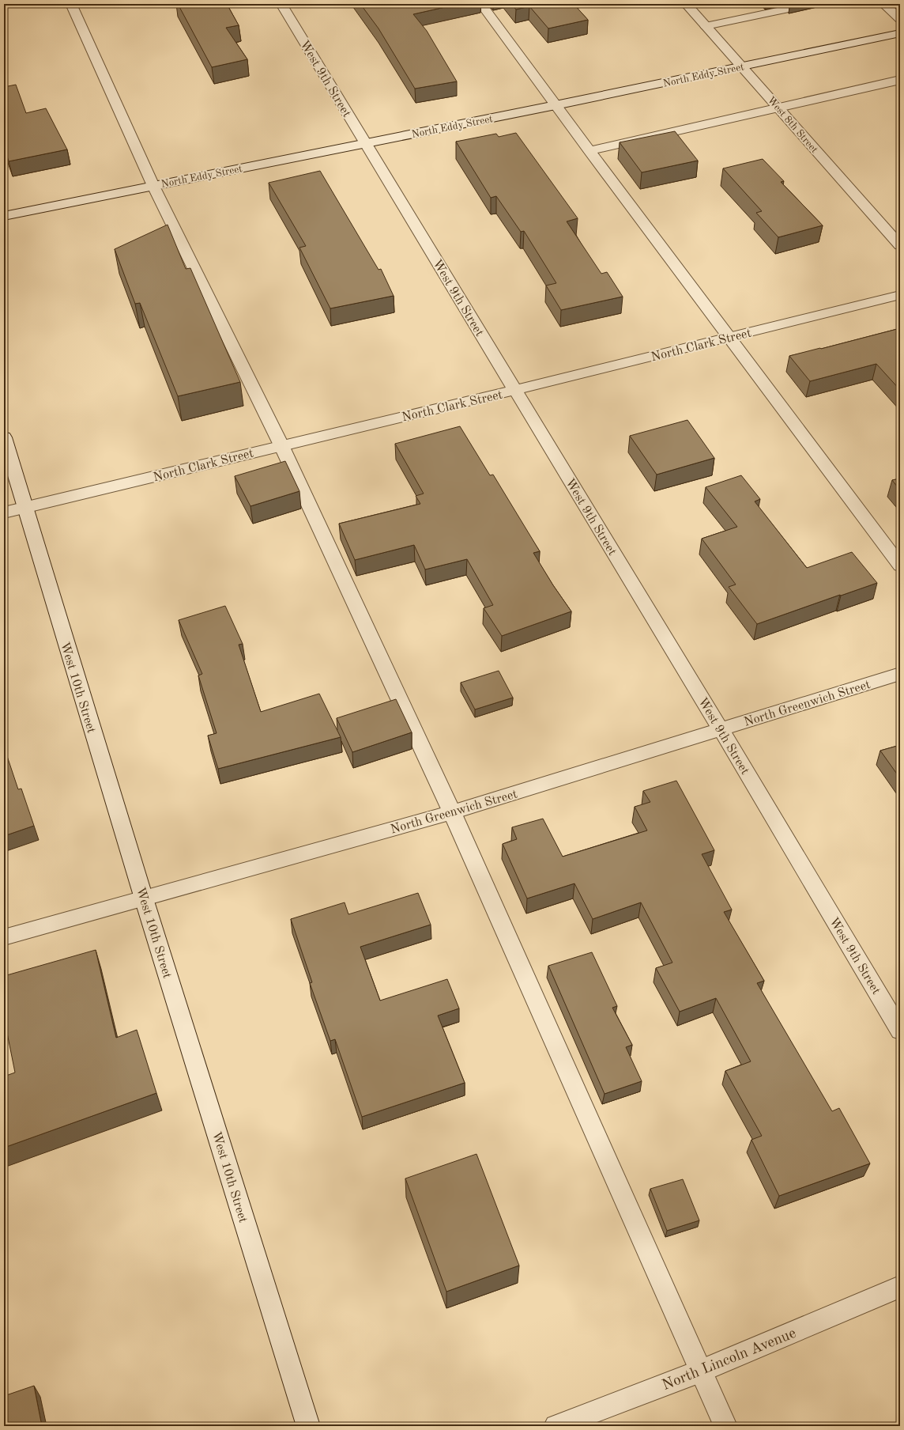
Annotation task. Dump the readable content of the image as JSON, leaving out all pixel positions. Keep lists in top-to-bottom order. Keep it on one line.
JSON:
{"streets":{"street":["North Eddy Street","West 9th Street","West 8th Street","North Clark Street","West 10th Street","North Greenwich Street","North Lincoln Avenue"]},"crossings":[["North Eddy Street","West 9th Street"],["North Eddy Street","West 8th Street"],["West 9th Street","North Clark Street"],["West 9th Street","North Greenwich Street"],["North Clark Street","West 10th Street"],["West 10th Street","North Greenwich Street"]]}
